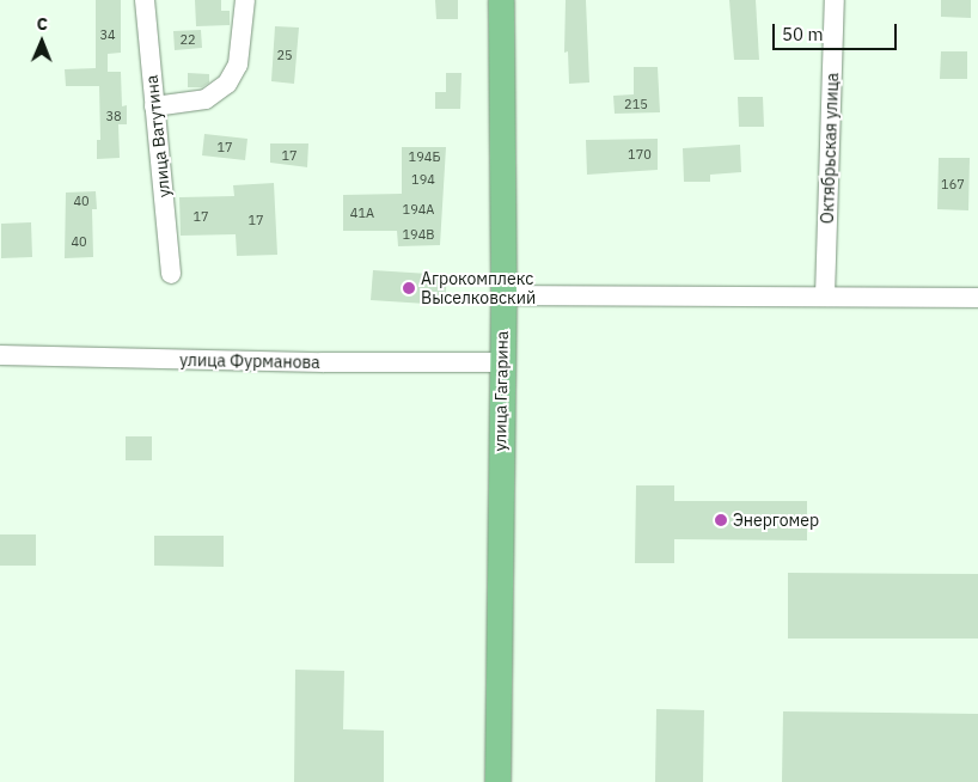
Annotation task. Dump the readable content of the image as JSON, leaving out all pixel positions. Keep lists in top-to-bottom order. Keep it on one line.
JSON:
{"streets":{"main road":["улица Гагарина"],"street":["улица Ватутина","Октябрьская улица","улица Фурманова"]},"crossings":[["улица Фурманова","улица Гагарина"]],"places":["Агрокомплекс Выселковский","Энергомер"],"house_numbers":["34","22","25","215","38","17","170","17","194Б","194","167","40","194А","41А","17","17","194В","40"],"scale_bar":"50 m","north":"top"}
